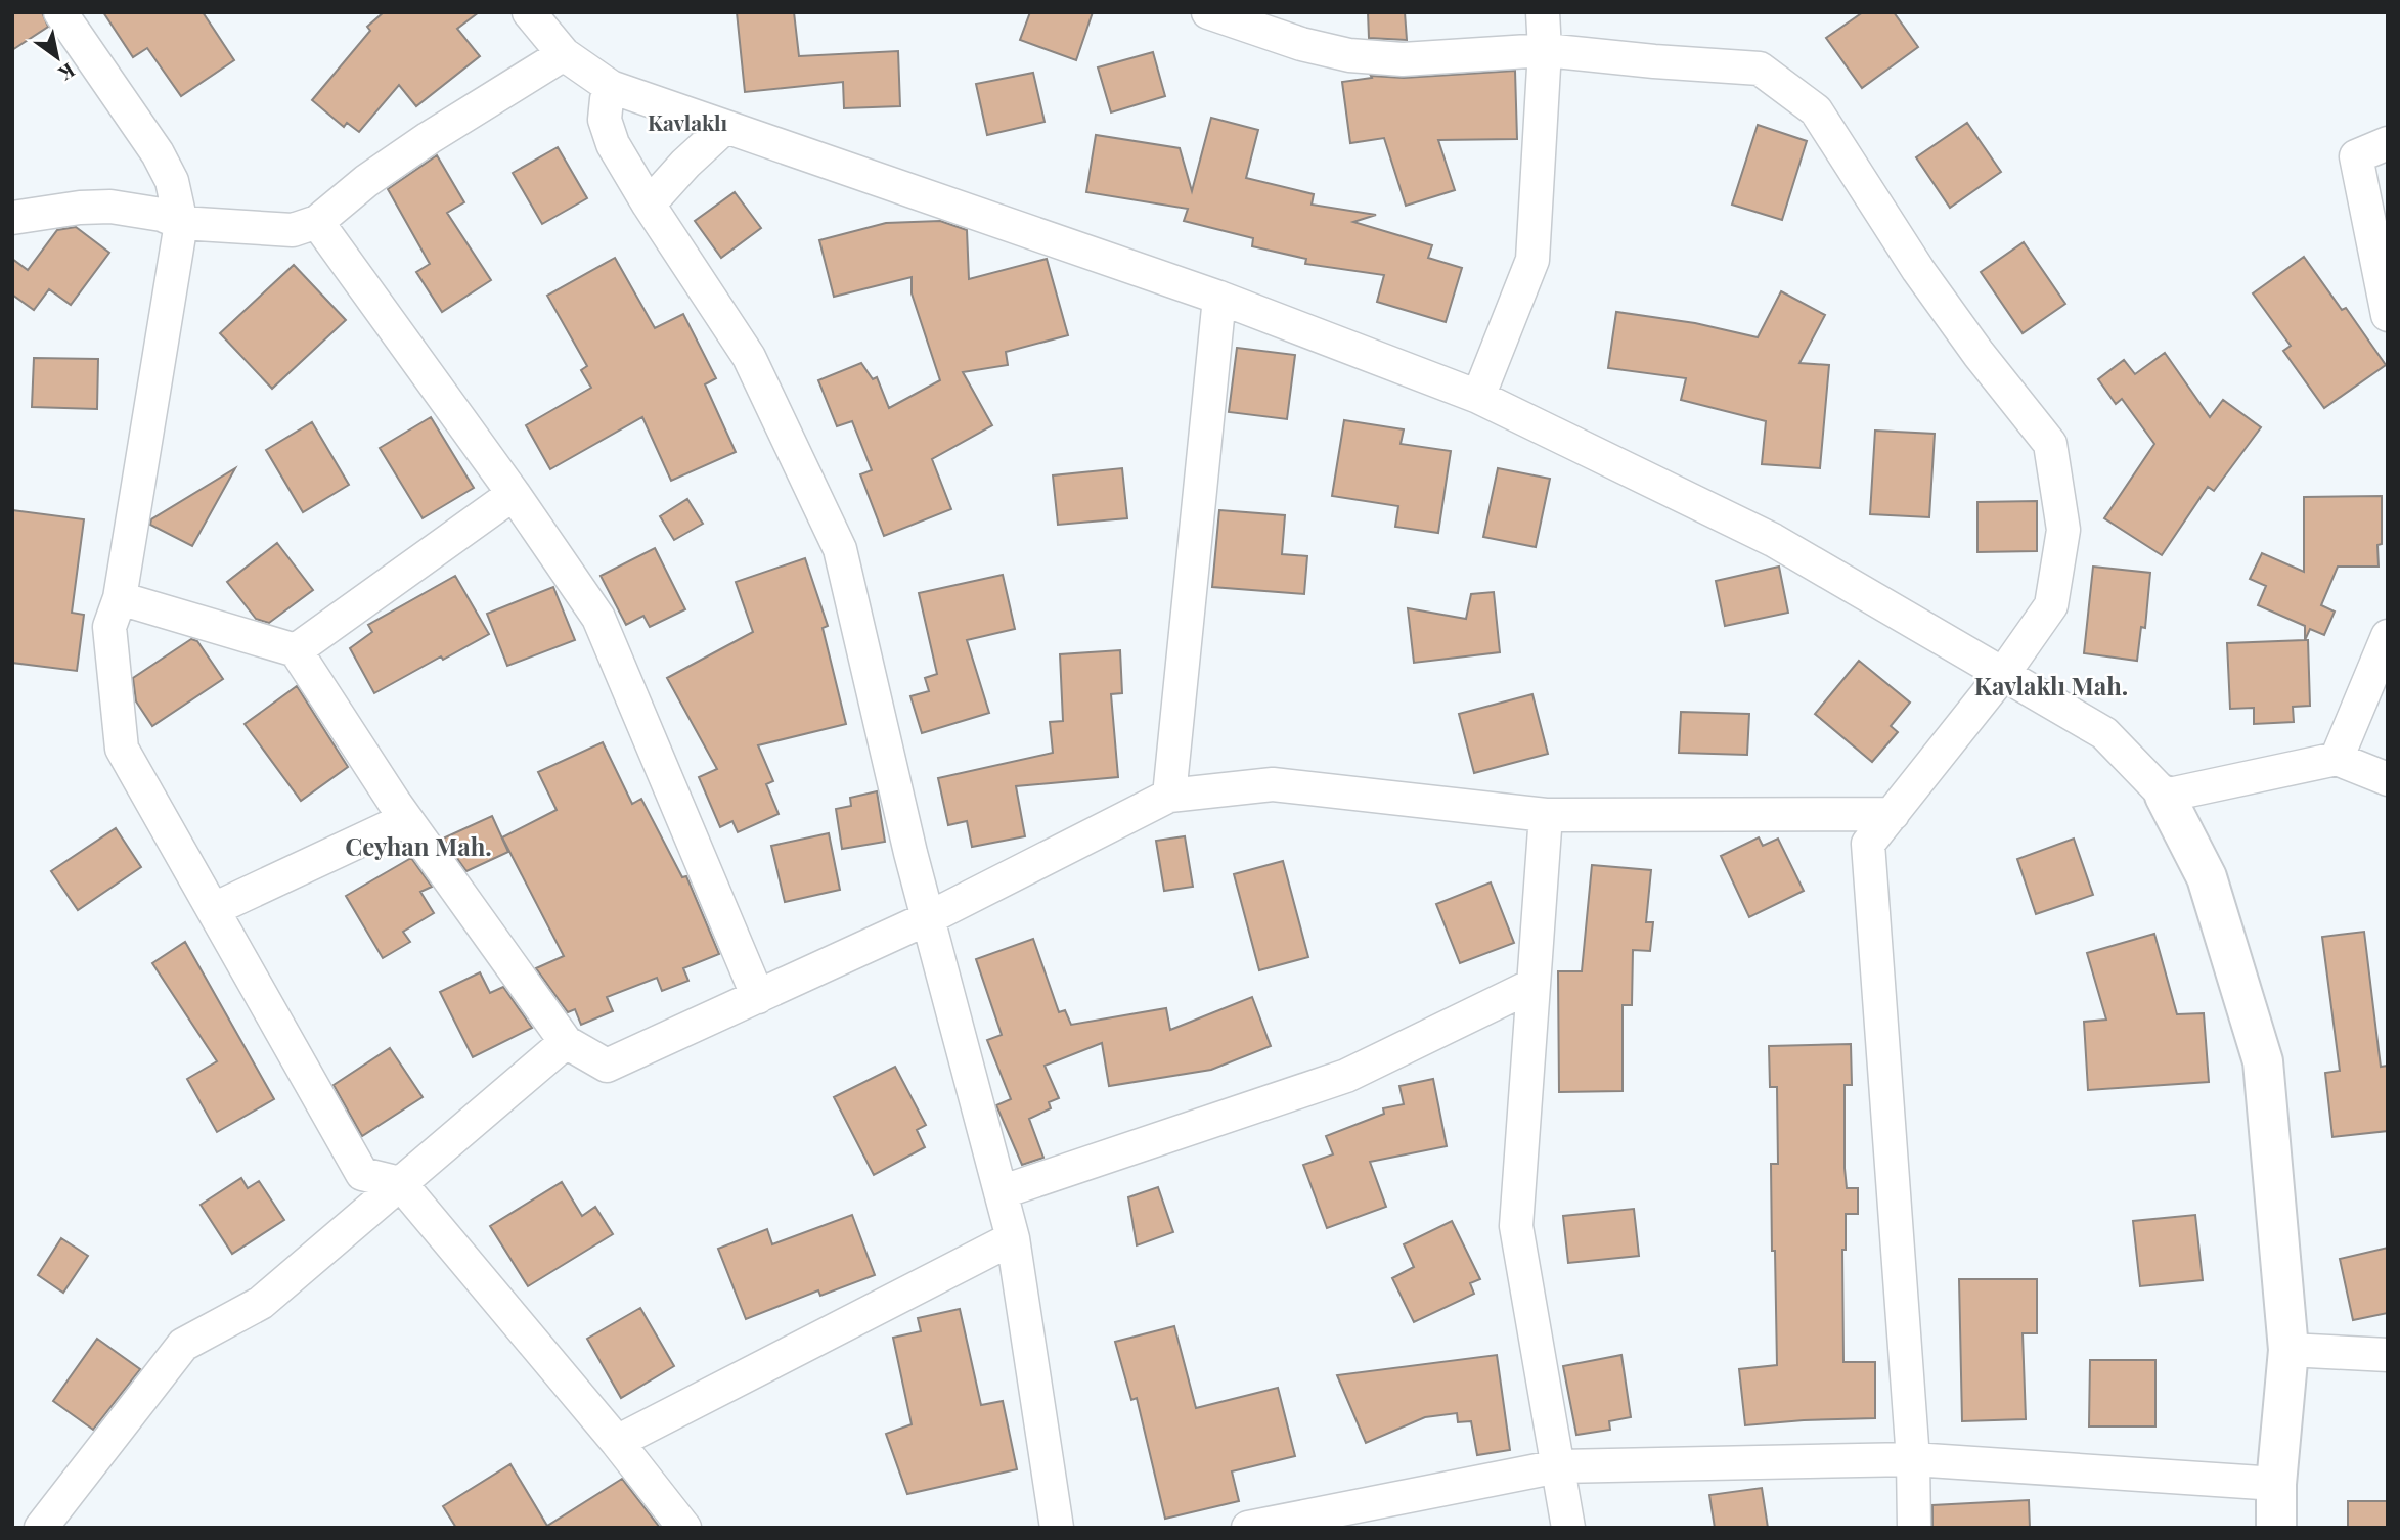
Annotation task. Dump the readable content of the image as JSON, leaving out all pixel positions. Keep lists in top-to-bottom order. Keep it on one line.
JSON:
{"districts":["Kavlaklı","Kavlaklı Mah.","Ceyhan Mah."],"north":"bottom right"}
